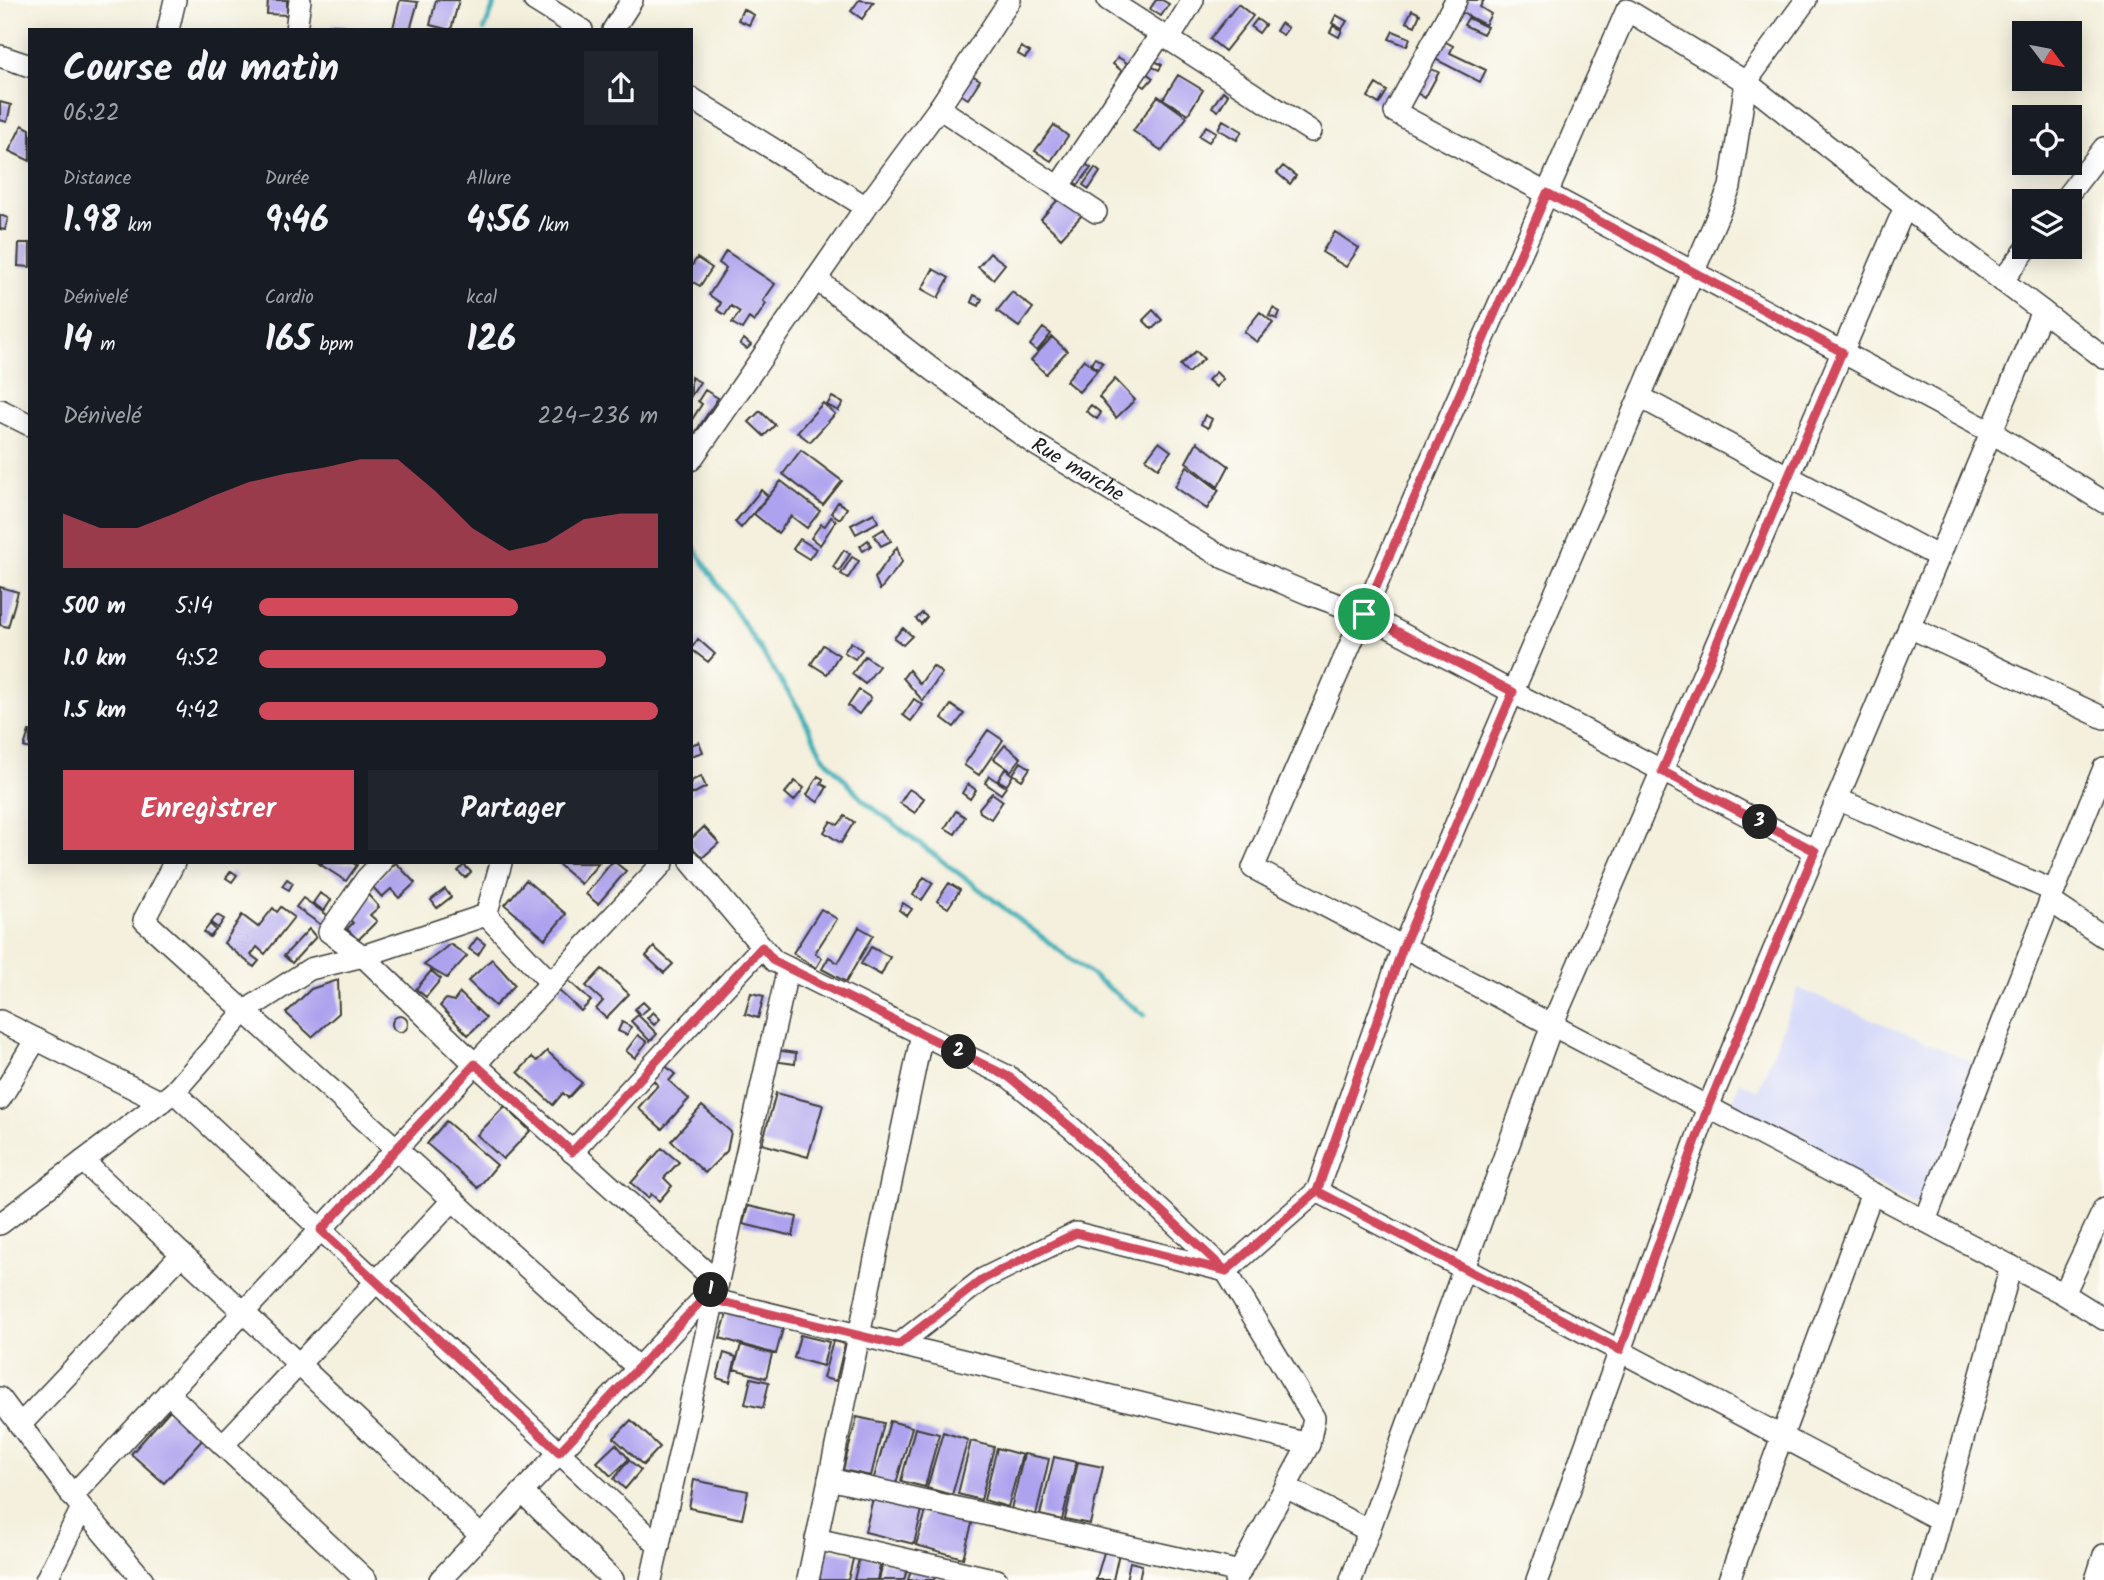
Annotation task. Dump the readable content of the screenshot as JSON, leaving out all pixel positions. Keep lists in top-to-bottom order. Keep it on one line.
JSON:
{"streets":{"street":["Rue marche"]},"north":"bottom right","page":{"heading":["Course du matin","06:22"],"stats":[["Distance","1.98 km"],["Durée","9:46"],["Allure","4:56 /km"],["Dénivelé","14 m"],["Cardio","165 bpm"],["kcal","126"]],"chart":["Dénivelé","224–236 m"],"list":[{"name":"500 m","note":"5:14"},{"name":"1.0 km","note":"4:52"},{"name":"1.5 km","note":"4:42"}],"buttons":["Enregistrer","Partager"],"pins":["3","2","1"]}}
